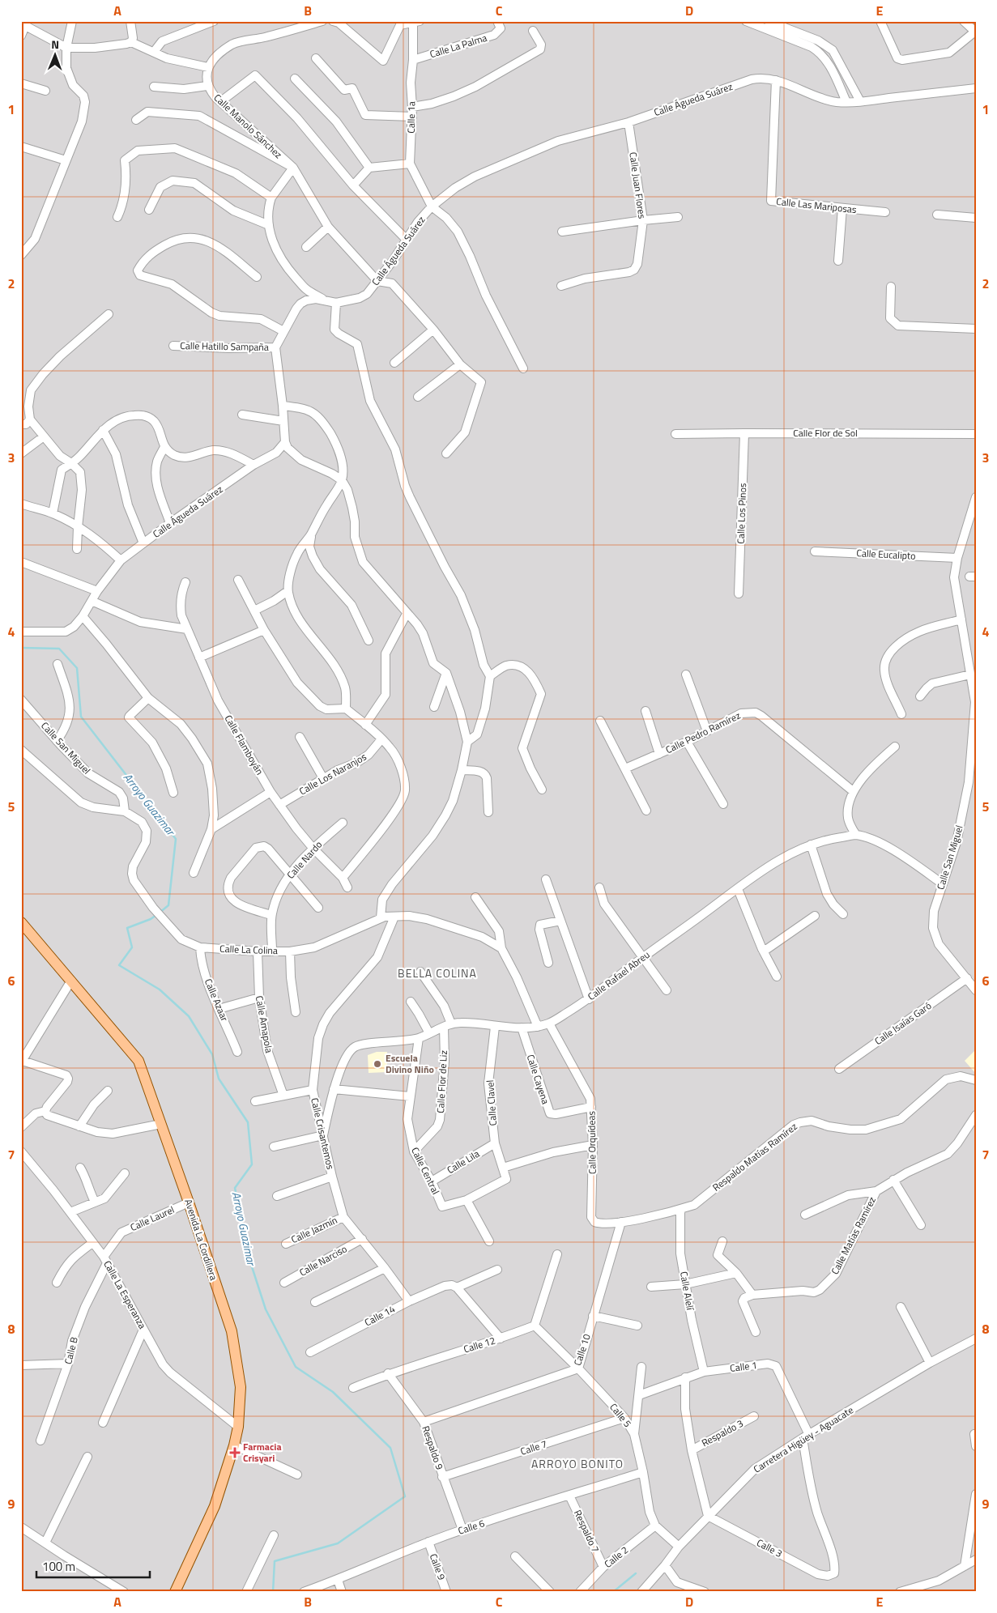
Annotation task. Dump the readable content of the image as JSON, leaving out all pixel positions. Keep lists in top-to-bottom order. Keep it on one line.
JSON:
{"streets":{"main road":["Avenida La Cordillera"],"street":["Calle La Palma","Calle Águeda Suárez","Calle 1a","Calle Manolo Sánchez","Calle Juan Flores","Calle Las Mariposas","Calle Hatillo Sampaña","Calle Flor de Sol","Calle Los Pinos","Calle Eucalipto","Calle Pedro Ramírez","Calle Flamboyán","Calle San Miguel","Calle Los Naranjos","Calle Nardo","Calle La Colina","Calle Rafael Abreu","Calle Azaar","Calle Isaías Garó","Calle Amapola","Calle Cayena","Calle Flor de Liz","Calle Clavel","Calle Crisantemos","Calle Orquídeas","Respaldo Matías Ramírez","Calle Lila","Calle Central","Calle Laurel","Calle Jazmín","Calle Matías Ramírez","Calle Narciso","Calle Alelí","Calle La Esperanza","Calle 14","Calle 12","Calle 10","Calle B","Calle 1","Calle 5","Respaldo 3","Carretera Higüey - Aguacate","Respaldo 9","Calle 7","Calle 6","Respaldo 7","Calle 3","Calle 2","Calle 9"]},"crossings":[["Calle La Palma","Calle 1a"],["Calle Águeda Suárez","Calle 1a"],["Calle Águeda Suárez","Calle Manolo Sánchez"],["Calle Águeda Suárez","Calle Juan Flores"],["Calle Águeda Suárez","Calle Las Mariposas"],["Calle Águeda Suárez","Calle Hatillo Sampaña"],["Calle Flor de Sol","Calle Los Pinos"],["Calle Eucalipto","Calle San Miguel"],["Calle Flamboyán","Calle Los Naranjos"],["Calle Flamboyán","Calle Nardo"],["Calle San Miguel","Calle La Colina"],["Calle San Miguel","Calle Rafael Abreu"],["Calle San Miguel","Calle Isaías Garó"],["Calle Nardo","Calle La Colina"],["Calle La Colina","Calle Azaar"],["Calle La Colina","Calle Amapola"],["Calle La Colina","Calle Crisantemos"],["Calle Rafael Abreu","Calle Cayena"],["Calle Rafael Abreu","Calle Flor de Liz"],["Calle Rafael Abreu","Calle Clavel"],["Calle Rafael Abreu","Calle Crisantemos"],["Calle Rafael Abreu","Calle Orquídeas"],["Calle Rafael Abreu","Calle Central"],["Calle Cayena","Calle Orquídeas"],["Calle Flor de Liz","Calle Central"],["Calle Clavel","Calle Lila"],["Calle Clavel","Calle Central"],["Calle Crisantemos","Calle Jazmín"],["Calle Crisantemos","Calle Narciso"],["Calle Crisantemos","Calle 14"],["Calle Orquídeas","Respaldo Matías Ramírez"],["Respaldo Matías Ramírez","Calle Alelí"],["Respaldo Matías Ramírez","Calle 10"],["Calle Lila","Calle Central"],["Calle Laurel","Avenida La Cordillera"],["Calle Laurel","Calle La Esperanza"],["Calle Laurel","Calle B"],["Avenida La Cordillera","Calle La Esperanza"],["Calle Alelí","Calle 1"],["Calle La Esperanza","Calle B"],["Calle 12","Calle 5"],["Calle 12","Respaldo 9"],["Calle 10","Calle 5"],["Calle 10","Respaldo 9"],["Calle 1","Carretera Higüey - Aguacate"],["Calle 1","Calle 3"],["Calle 5","Carretera Higüey - Aguacate"],["Calle 5","Calle 7"],["Calle 5","Calle 6"],["Calle 5","Calle 2"],["Carretera Higüey - Aguacate","Calle 3"],["Respaldo 9","Calle 7"],["Respaldo 9","Calle 6"],["Calle 6","Respaldo 7"],["Calle 6","Calle 9"],["Respaldo 7","Calle 2"]],"districts":["BELLA COLINA","ARROYO BONITO"],"water":["Arroyo Guazimar"],"places":{"other":["Escuela Divino Niño"],"health":["Farmacia Crisyari"]},"scale_bar":"100 m","north":"top","grid":{"columns":["A","B","C","D","E"],"rows":["1","2","3","4","5","6","7","8","9"]}}
